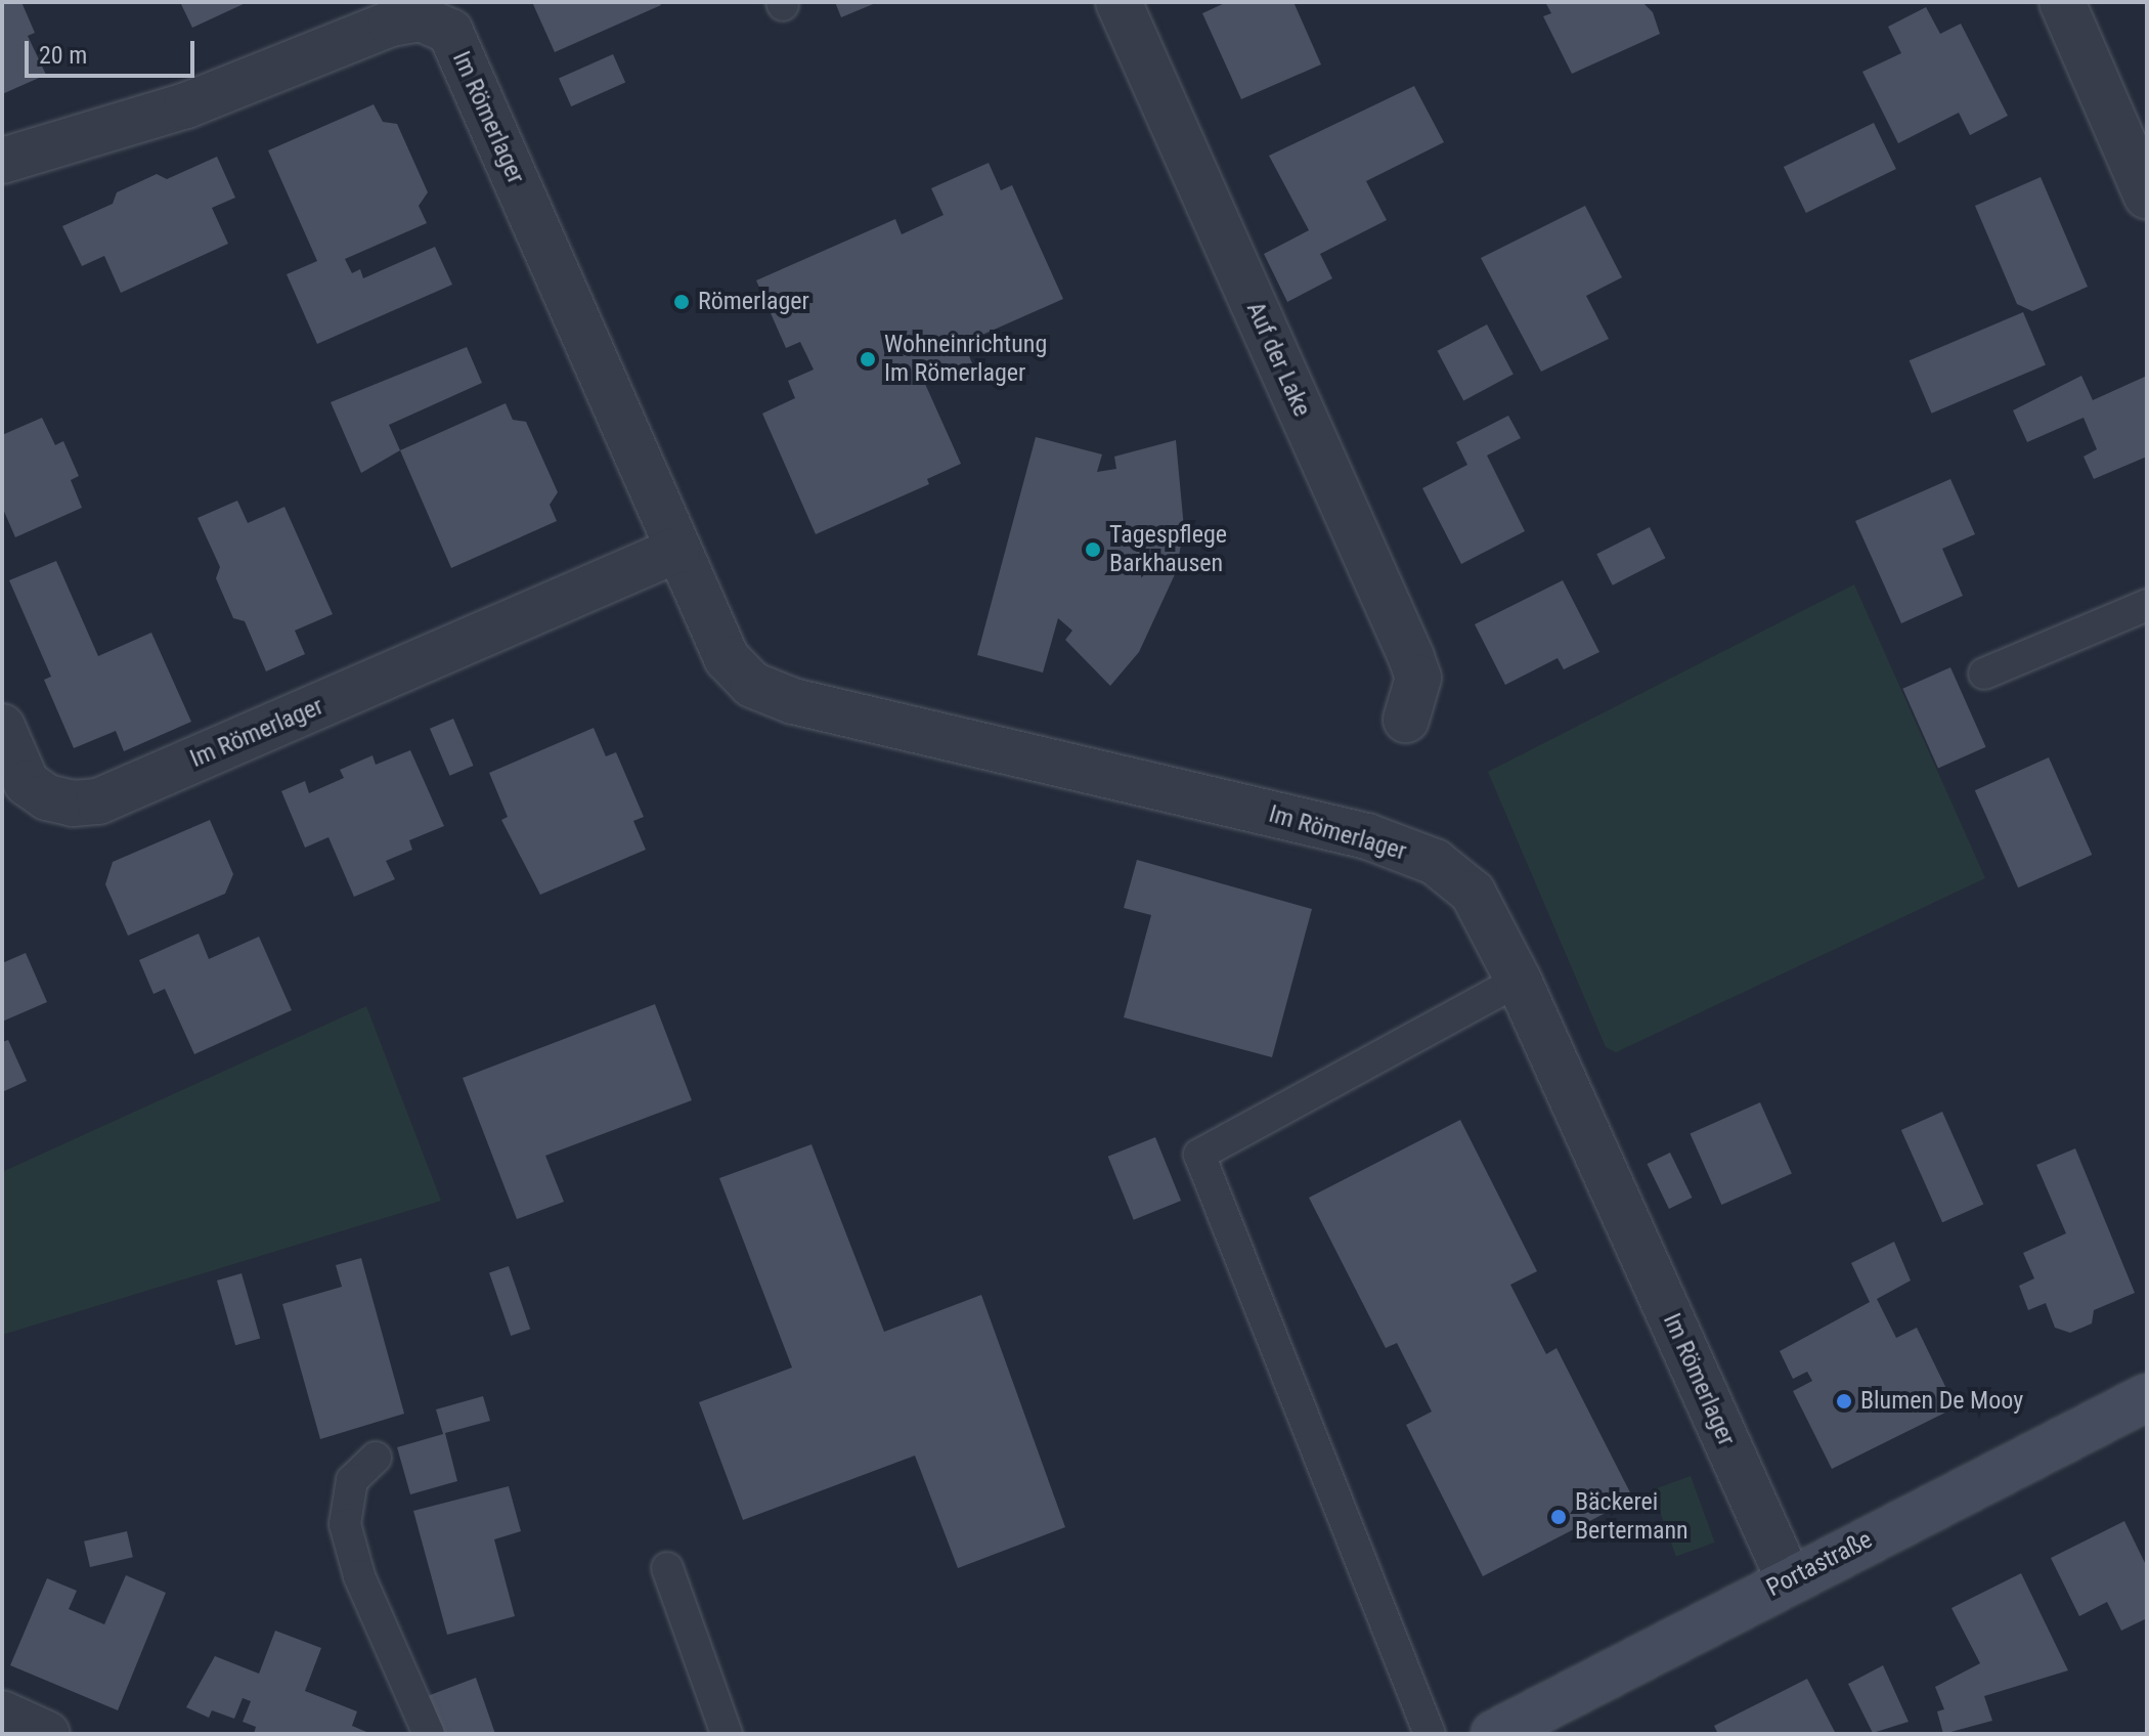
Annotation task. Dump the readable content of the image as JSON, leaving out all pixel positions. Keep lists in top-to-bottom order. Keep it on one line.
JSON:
{"streets":{"main road":["Portastraße"],"street":["Im Römerlager","Auf der Lake"]},"crossings":[["Im Römerlager","Portastraße"]],"places":["Römerlager","Wohneinrichtung Im Römerlager","Tagespflege Barkhausen","Blumen De Mooy","Bäckerei Bertermann"],"scale_bar":"20 m"}
